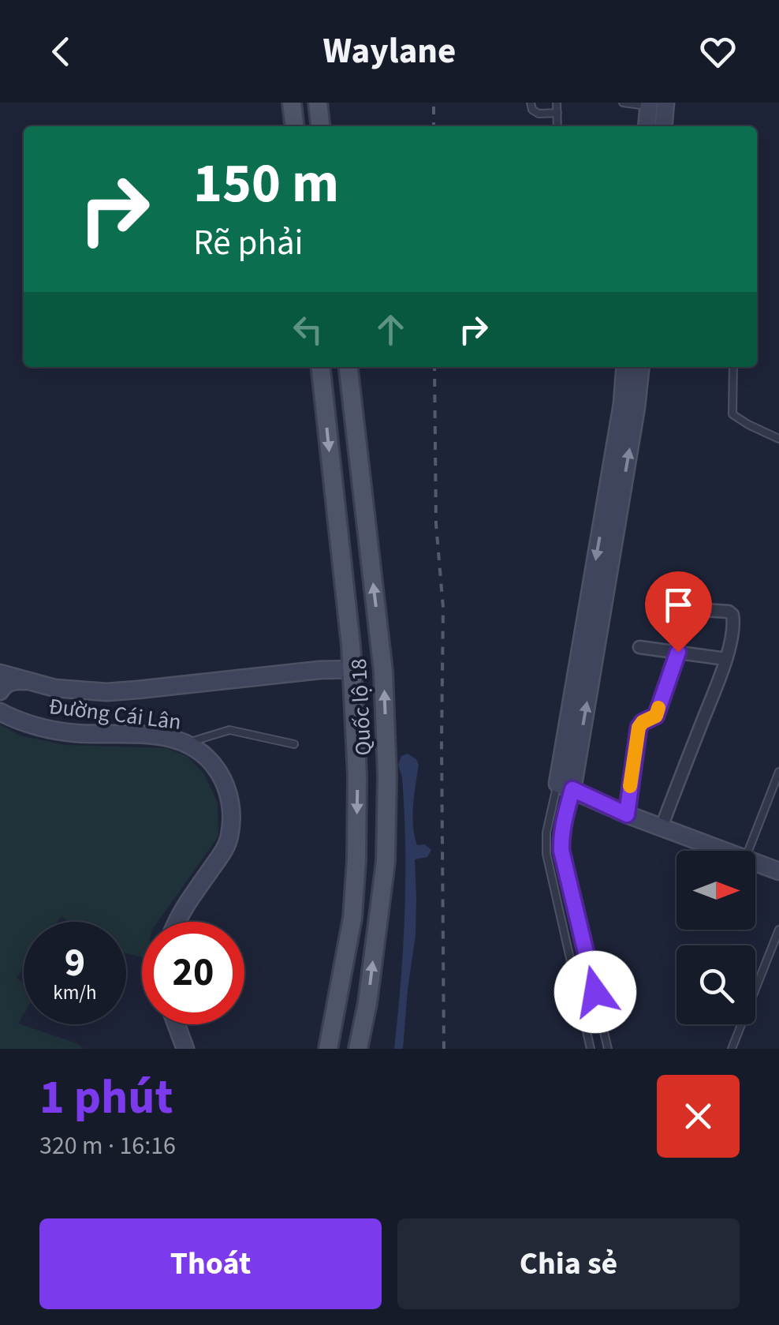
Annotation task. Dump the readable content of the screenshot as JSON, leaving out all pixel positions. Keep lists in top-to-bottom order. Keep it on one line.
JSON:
{"streets":{"main road":["Quốc lộ 18","Đường Cái Lân"]},"north":"right","page":{"header":"Waylane","turn":["150 m","Rẽ phải"],"speed":"9 km/h","limit":"20","heading":["1 phút","320 m · 16:16"],"buttons":["Thoát","Chia sẻ"]}}
